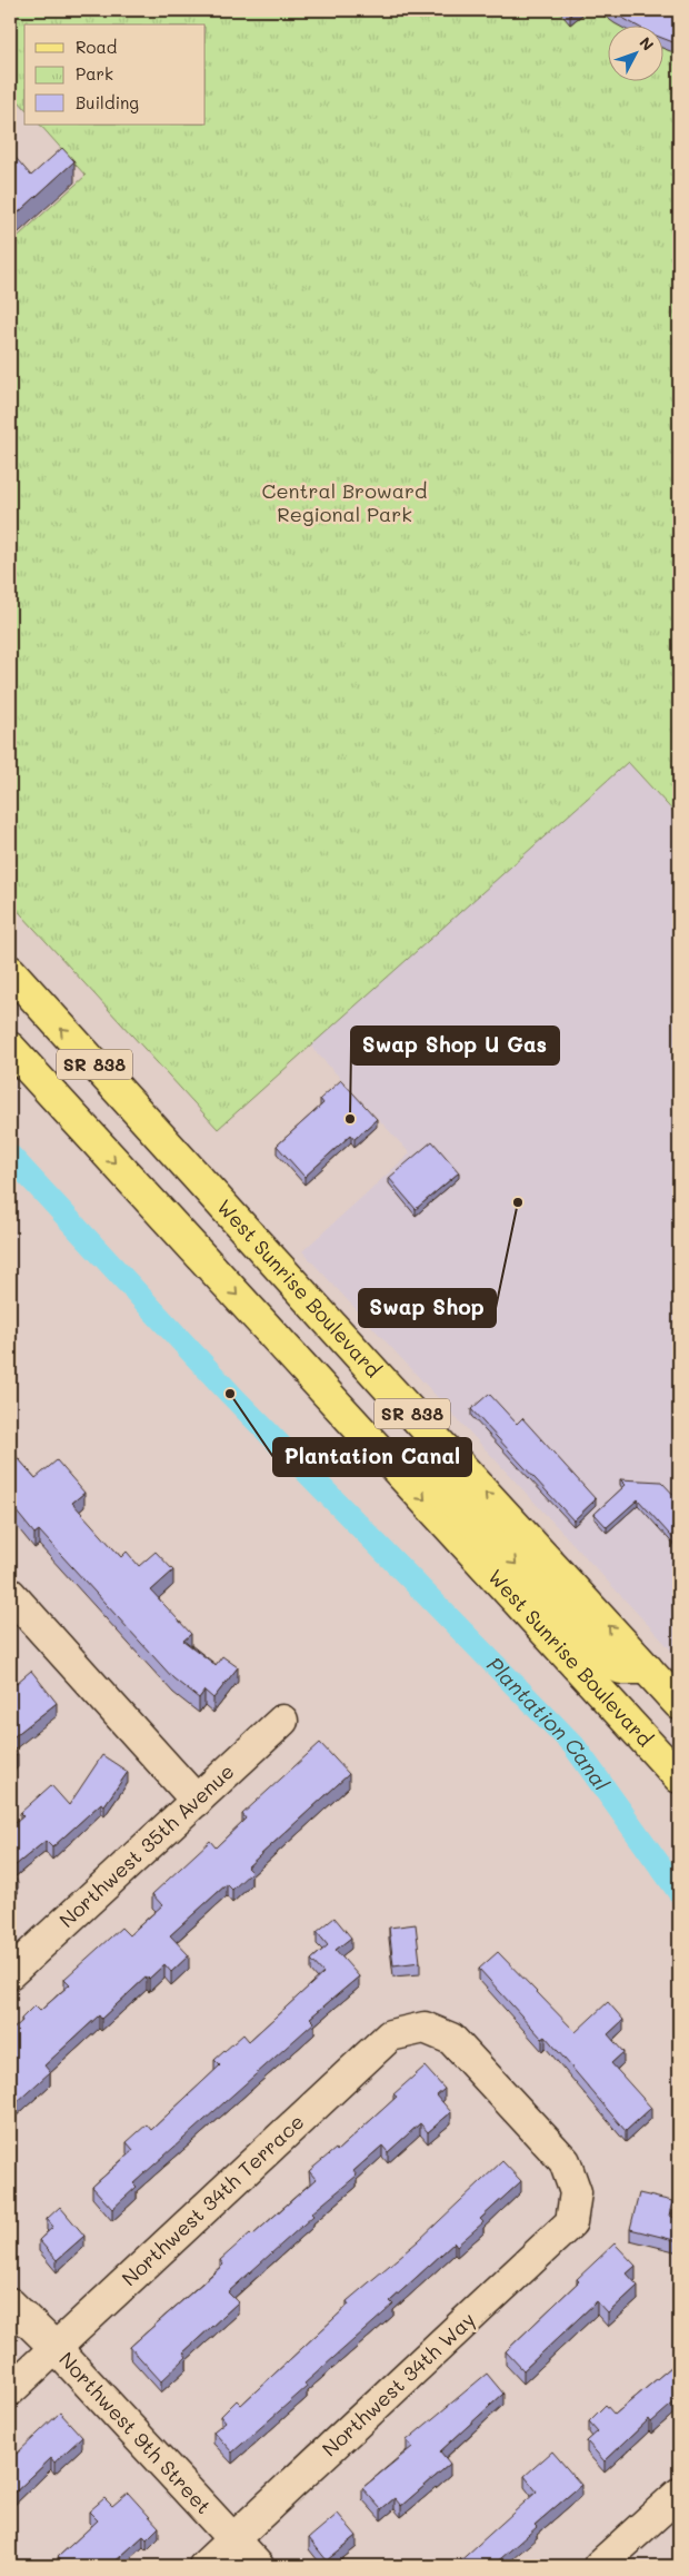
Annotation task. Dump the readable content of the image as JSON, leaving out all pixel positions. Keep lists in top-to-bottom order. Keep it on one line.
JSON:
{"streets":{"main road":["SR 838","West Sunrise Boulevard"],"street":["Northwest 35th Avenue","Northwest 34th Terrace","Northwest 34th Way","Northwest 9th Street"]},"crossings":[["Northwest 34th Terrace","Northwest 34th Way"],["Northwest 34th Terrace","Northwest 9th Street"],["Northwest 34th Way","Northwest 9th Street"]],"water":["Plantation Canal"],"parks":["Central Broward Regional Park"],"places":["Swap Shop U Gas","Swap Shop","Plantation Canal"],"legend":["Road","Park","Building"],"north":"top right"}
